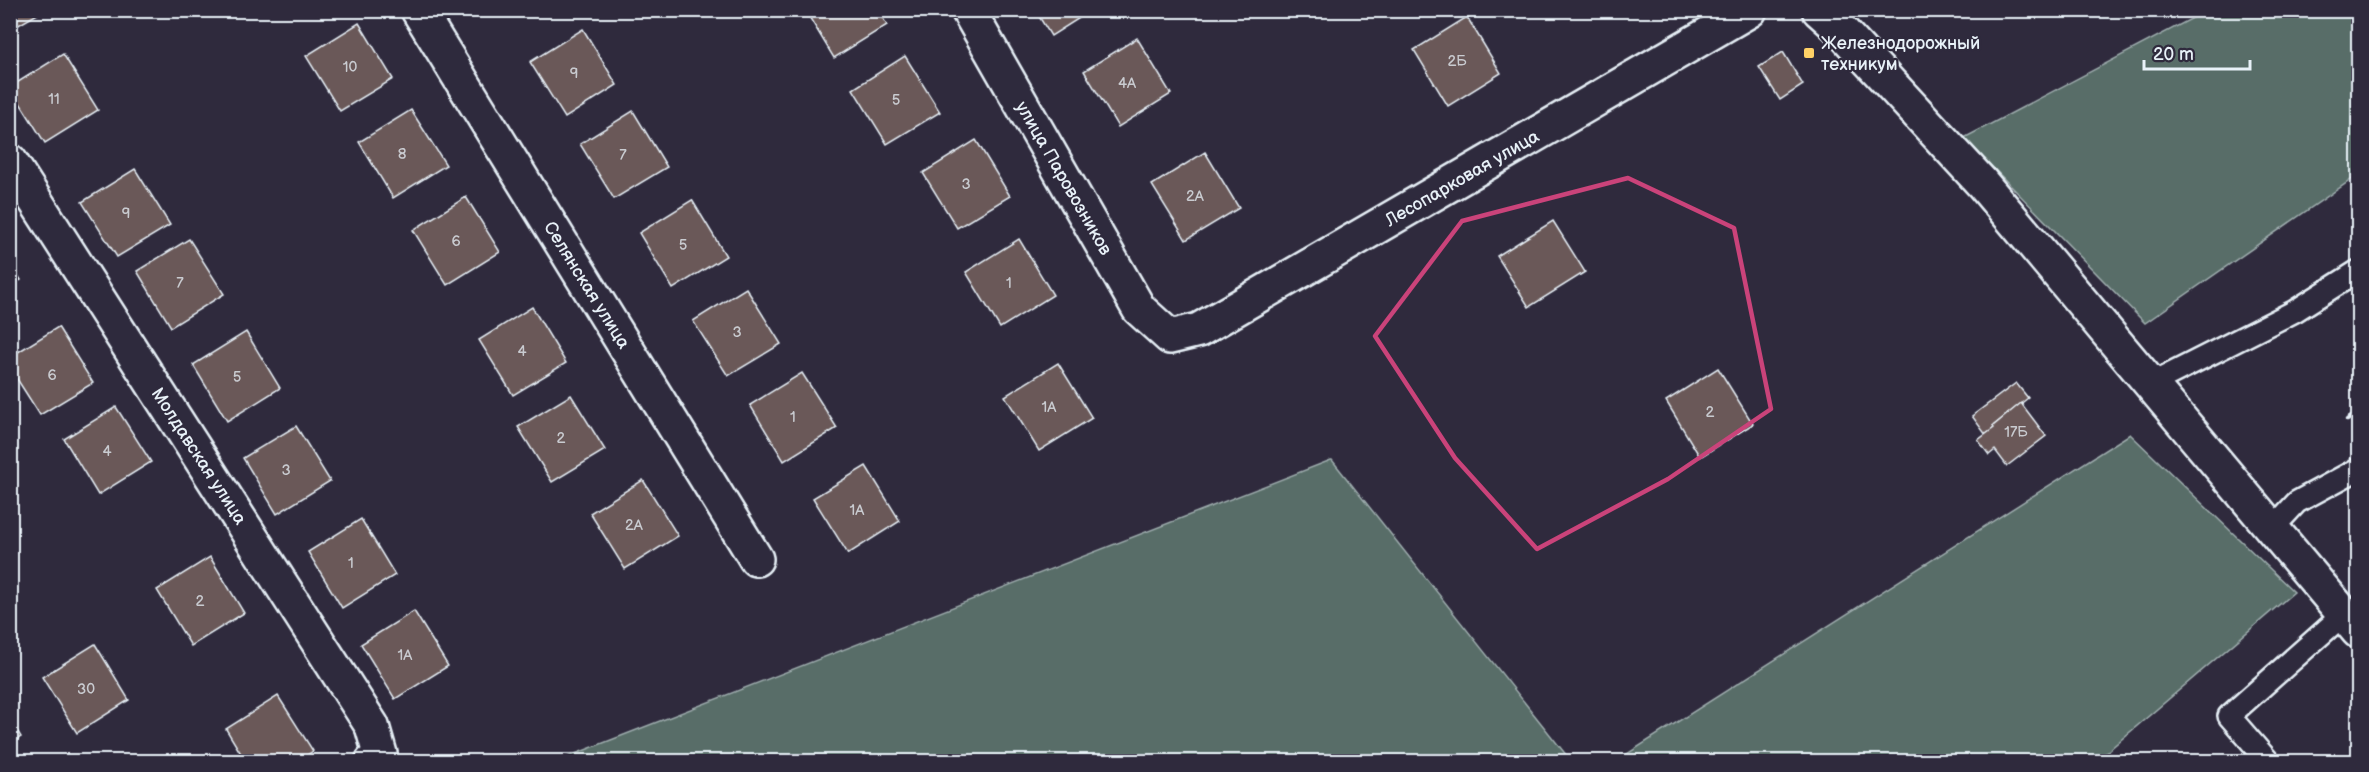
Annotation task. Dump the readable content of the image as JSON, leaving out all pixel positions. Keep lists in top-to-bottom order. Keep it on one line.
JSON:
{"streets":{"street":["улица Паровозников","Лесопарковая улица","Селянская улица","Молдавская улица"]},"crossings":[["улица Паровозников","Лесопарковая улица"]],"places":{"transit":["Железнодорожный техникум"]},"house_numbers":["2Б","10","9","4А","11","5","8","7","3","2А","9","6","5","7","1","3","4","6","5","1А","2","1","17Б","2","4","3","1А","2А","1","2","1А","30"],"scale_bar":"20 m"}
